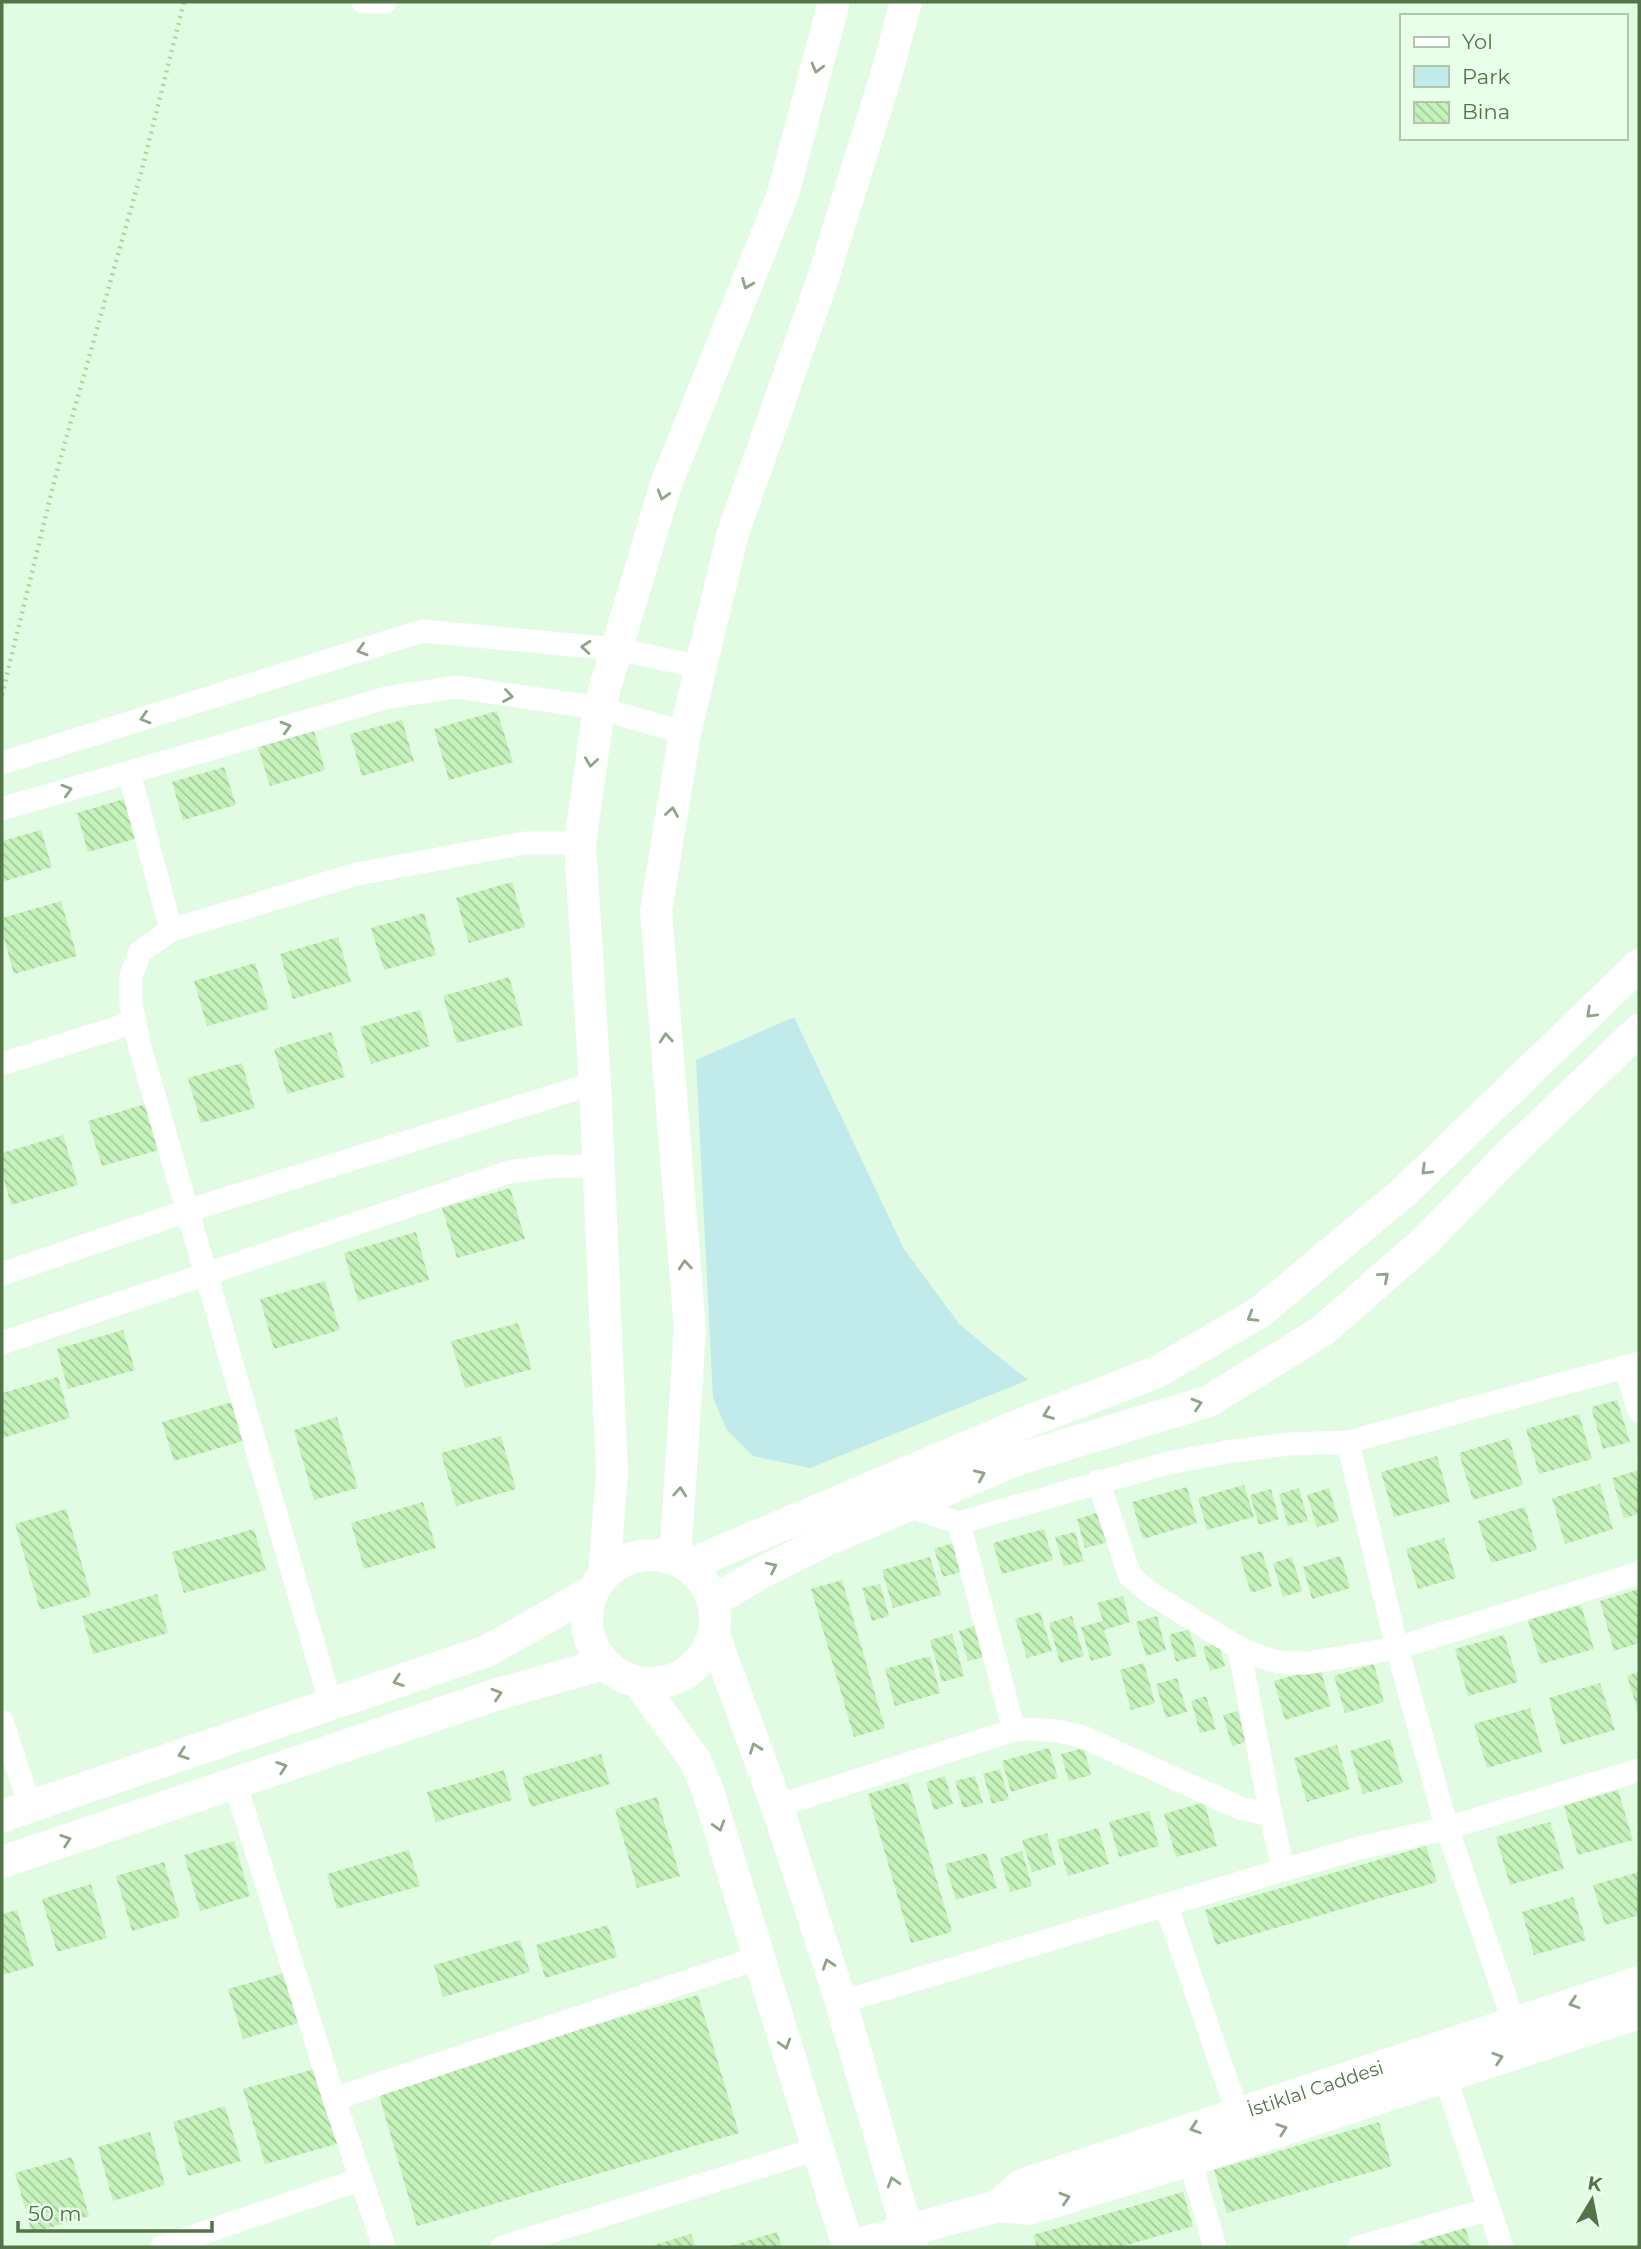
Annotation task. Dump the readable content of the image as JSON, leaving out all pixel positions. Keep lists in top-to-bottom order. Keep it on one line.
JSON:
{"streets":{"street":["İstiklal Caddesi"]},"legend":["Yol","Park","Bina"],"scale_bar":"50 m","north":"top"}
